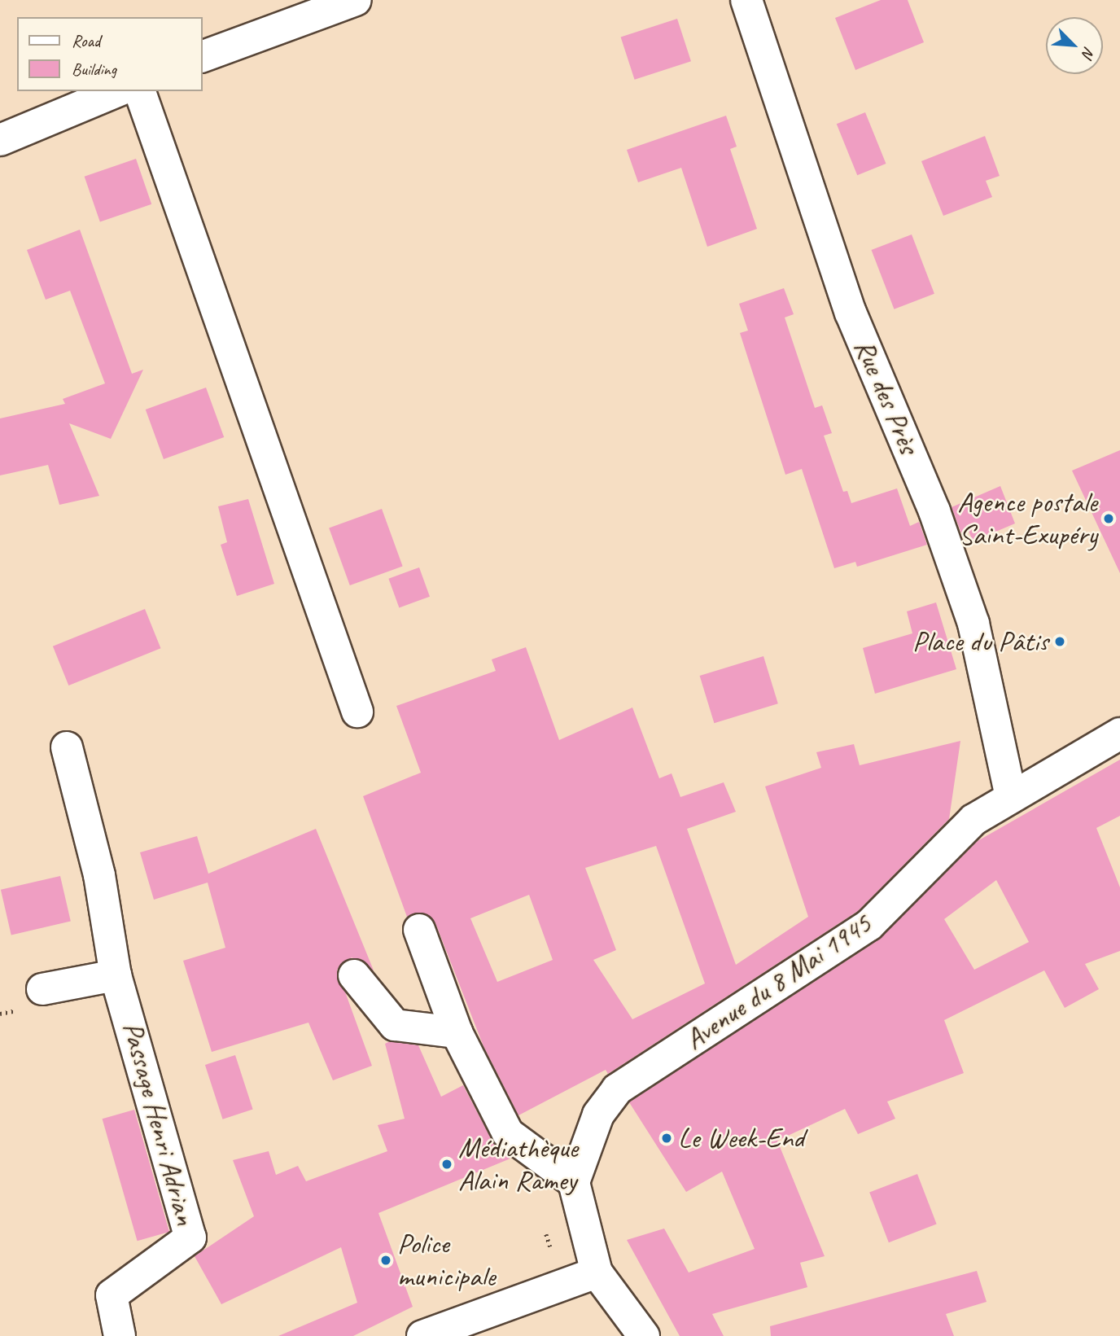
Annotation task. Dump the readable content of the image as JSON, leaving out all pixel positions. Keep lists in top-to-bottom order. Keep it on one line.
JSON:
{"streets":{"street":["Rue des Près","Avenue du 8 Mai 1945","Passage Henri Adrian"]},"crossings":[["Rue des Près","Avenue du 8 Mai 1945"]],"places":["Agence postale Saint-Exupéry","Place du Pâtis","Le Week-End","Médiathèque Alain Ramey","Police municipale"],"legend":["Road","Building"],"north":"bottom right"}
